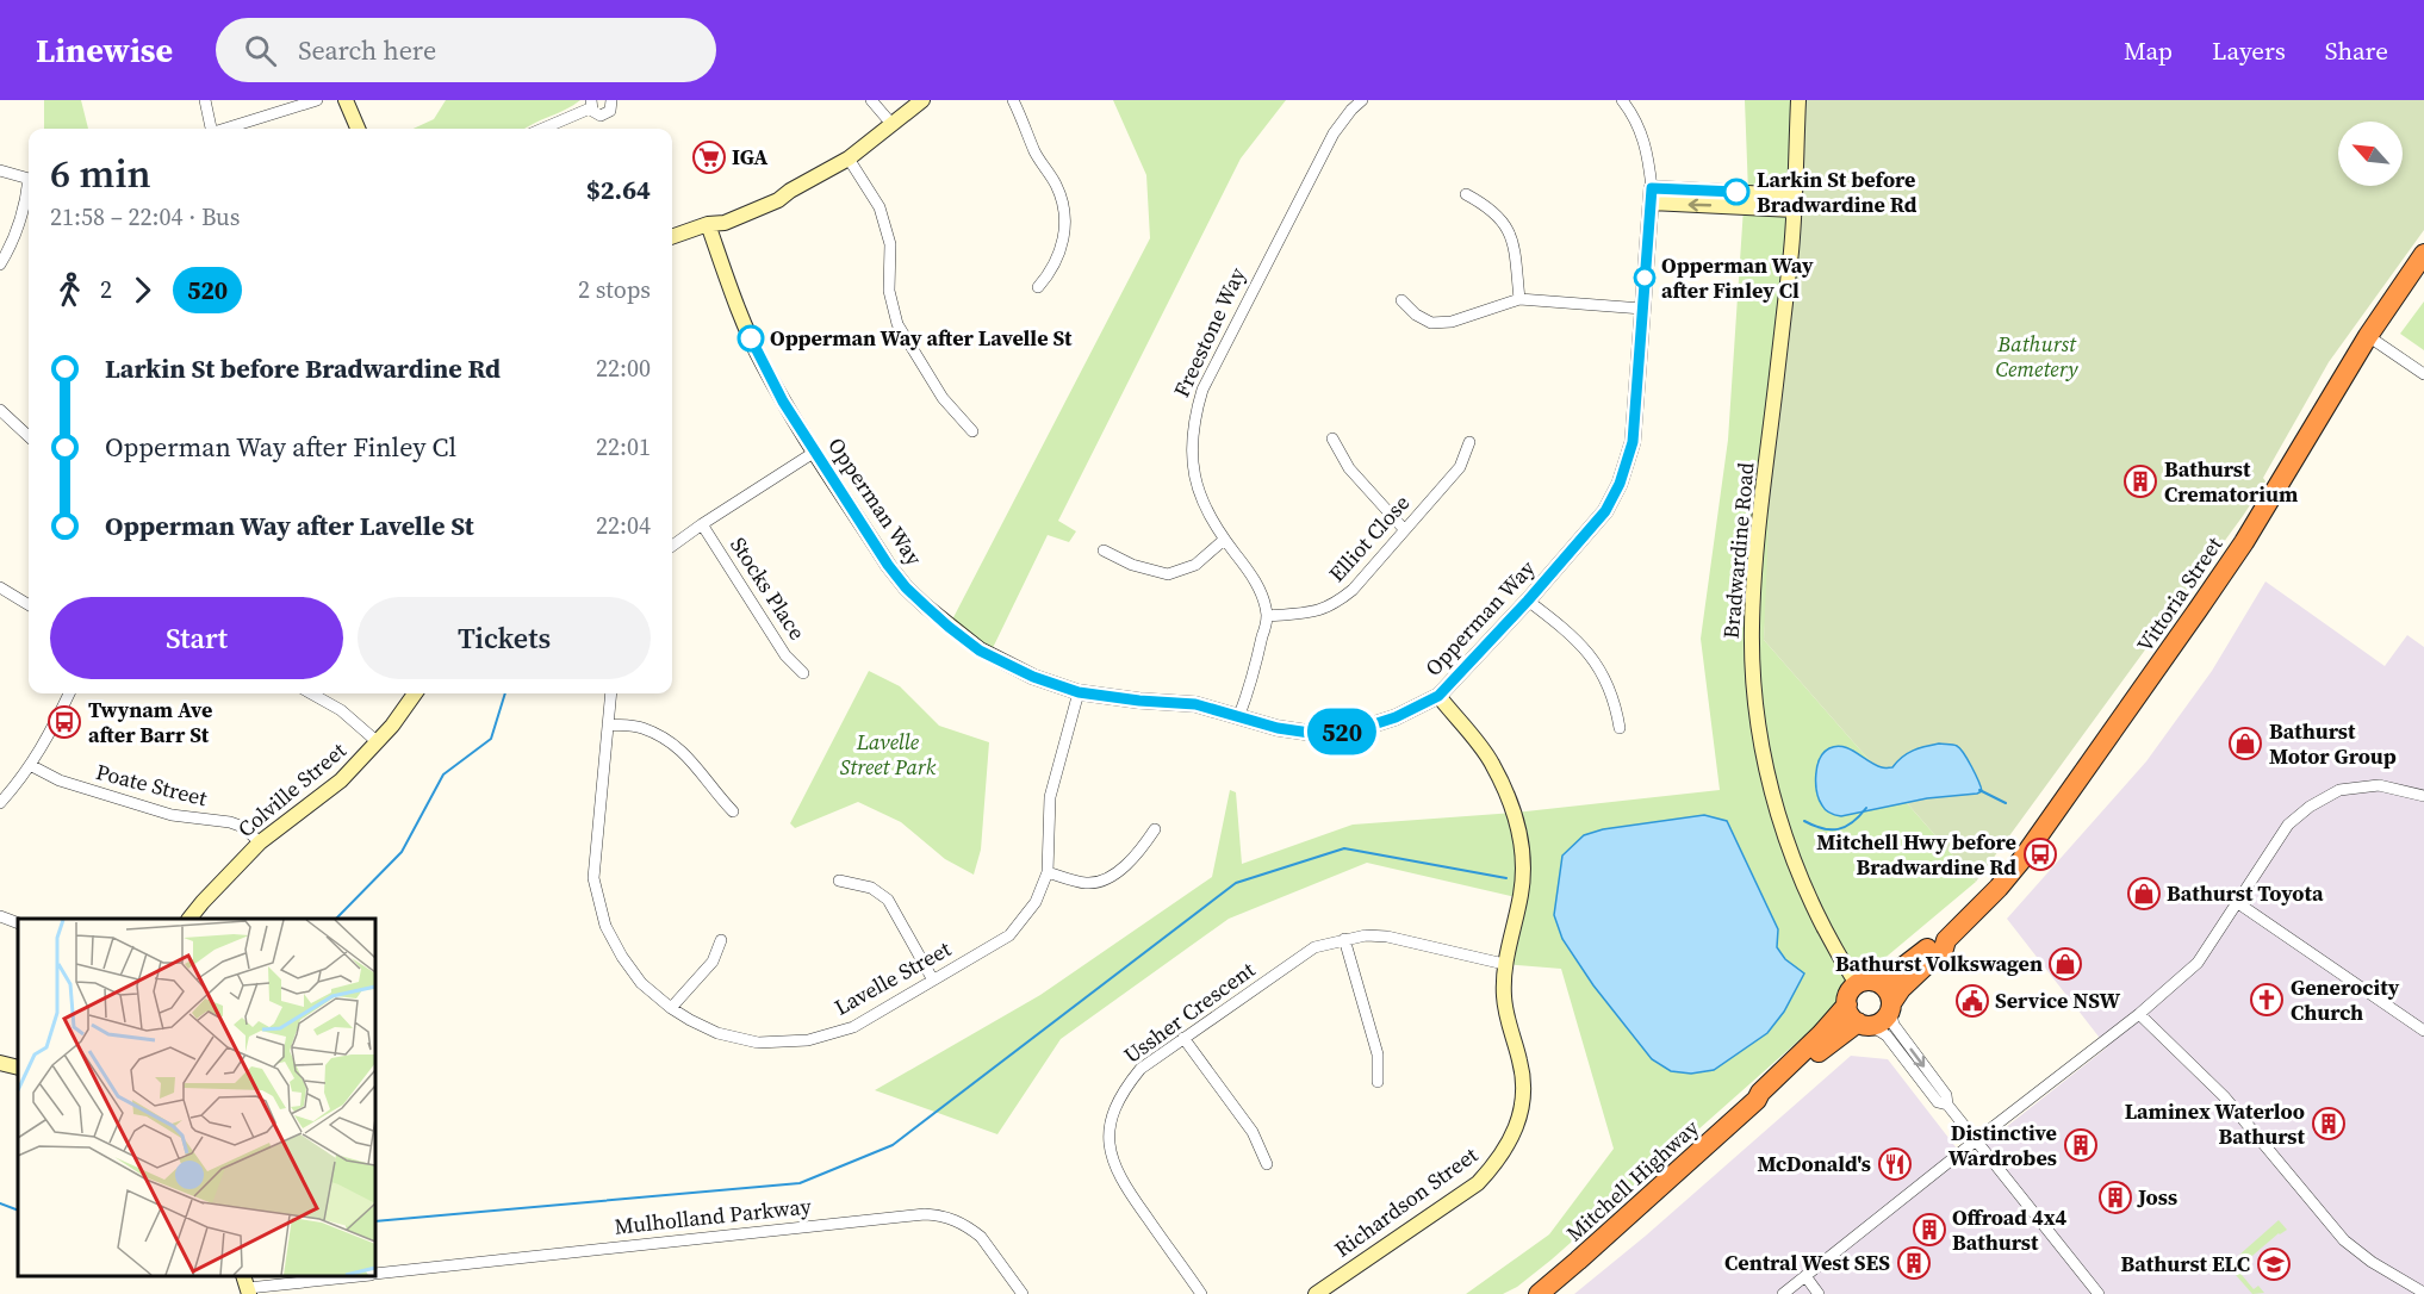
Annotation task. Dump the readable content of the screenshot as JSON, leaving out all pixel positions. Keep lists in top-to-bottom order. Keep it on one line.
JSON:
{"streets":{"highway":["Vittoria Street","Mitchell Highway"],"street":["Freestone Way","Opperman Way","Elliot Close","Bradwardine Road","Stocks Place","Poate Street","Colville Street","Lavelle Street","Ussher Crescent","Richardson Street","Mulholland Parkway"]},"crossings":[["Freestone Way","Opperman Way"],["Freestone Way","Elliot Close"],["Opperman Way","Lavelle Street"],["Opperman Way","Richardson Street"],["Bradwardine Road","Vittoria Street"],["Bradwardine Road","Mitchell Highway"],["Vittoria Street","Mitchell Highway"],["Poate Street","Colville Street"],["Ussher Crescent","Richardson Street"]],"parks":["Bathurst Cemetery","Lavelle Street Park"],"places":{"supermarket":["IGA"],"other":["Larkin St before Bradwardine Rd","Opperman Way after Finley Cl","Opperman Way after Lavelle St"],"building":["Bathurst Crematorium","Laminex Waterloo Bathurst","Distinctive Wardrobes","Joss","Offroad 4x4 Bathurst","Central West SES"],"bus stop":["Twynam Ave after Barr St","Mitchell Hwy before Bradwardine Rd"],"shop":["Bathurst Motor Group","Bathurst Toyota","Bathurst Volkswagen"],"church":["Generocity Church"],"public building":["Service NSW"],"restaurant":["McDonald's"],"school or university":["Bathurst ELC"]},"lines":["bus line 520"],"north":"top left","page":{"header":"Linewise","search":"Search here","nav":["Map","Layers","Share"],"on_map":"520","heading":["6 min","21:58 – 22:04 · Bus","$2.64"],"legs":["2","520","2 stops"],"list":[{"name":"Larkin St before Bradwardine Rd","value":"22:00"},{"name":"Opperman Way after Finley Cl","value":"22:01"},{"name":"Opperman Way after Lavelle St","value":"22:04"}],"buttons":["Start","Tickets"]}}
